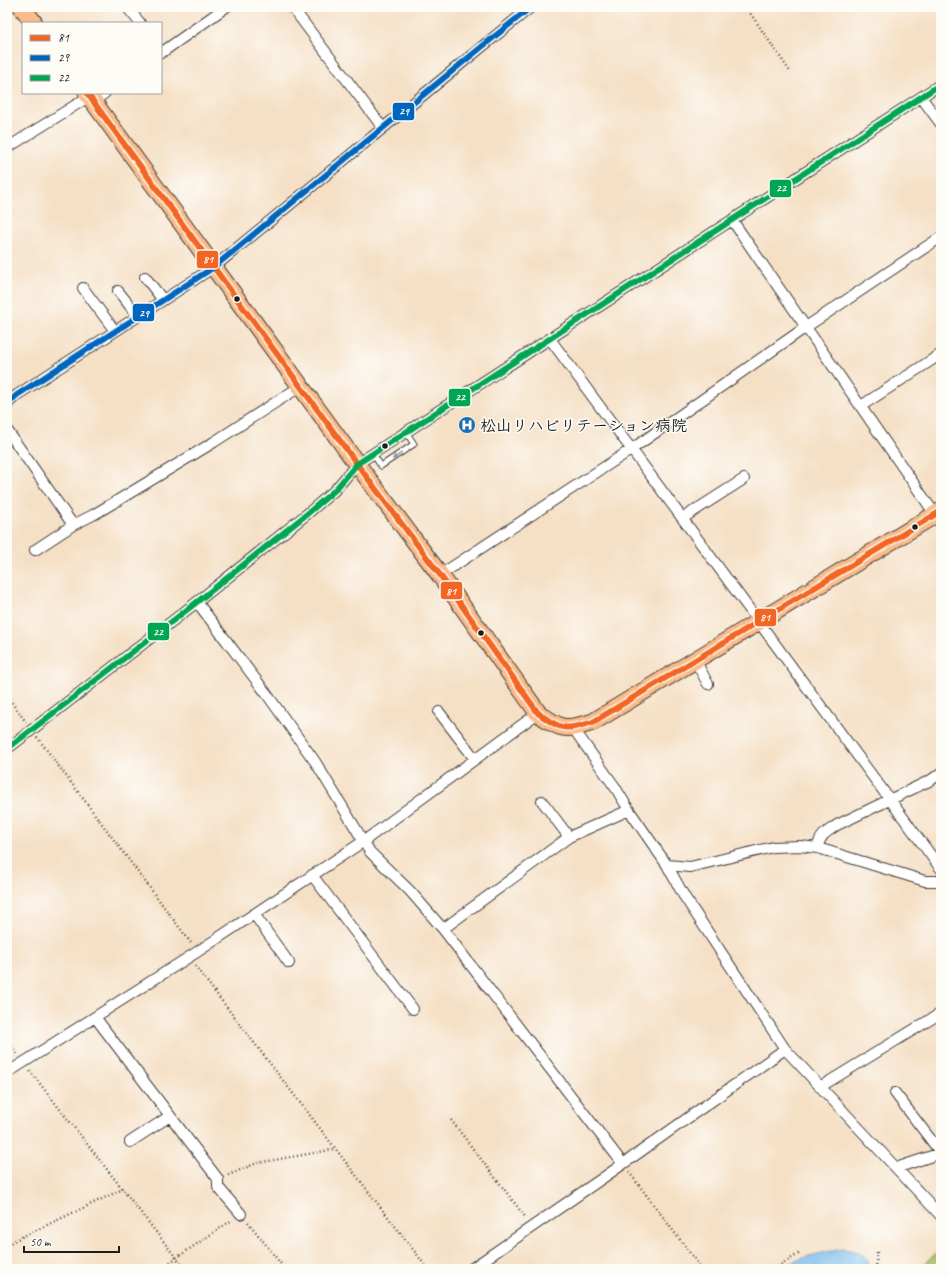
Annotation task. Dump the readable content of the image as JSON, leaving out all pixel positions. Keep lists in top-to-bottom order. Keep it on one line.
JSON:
{"places":{"hospital":["松山リハビリテーション病院"]},"lines":["transit line 29","transit line 22","transit line 81"],"legend":["81","29","22"],"scale_bar":"50 m"}
